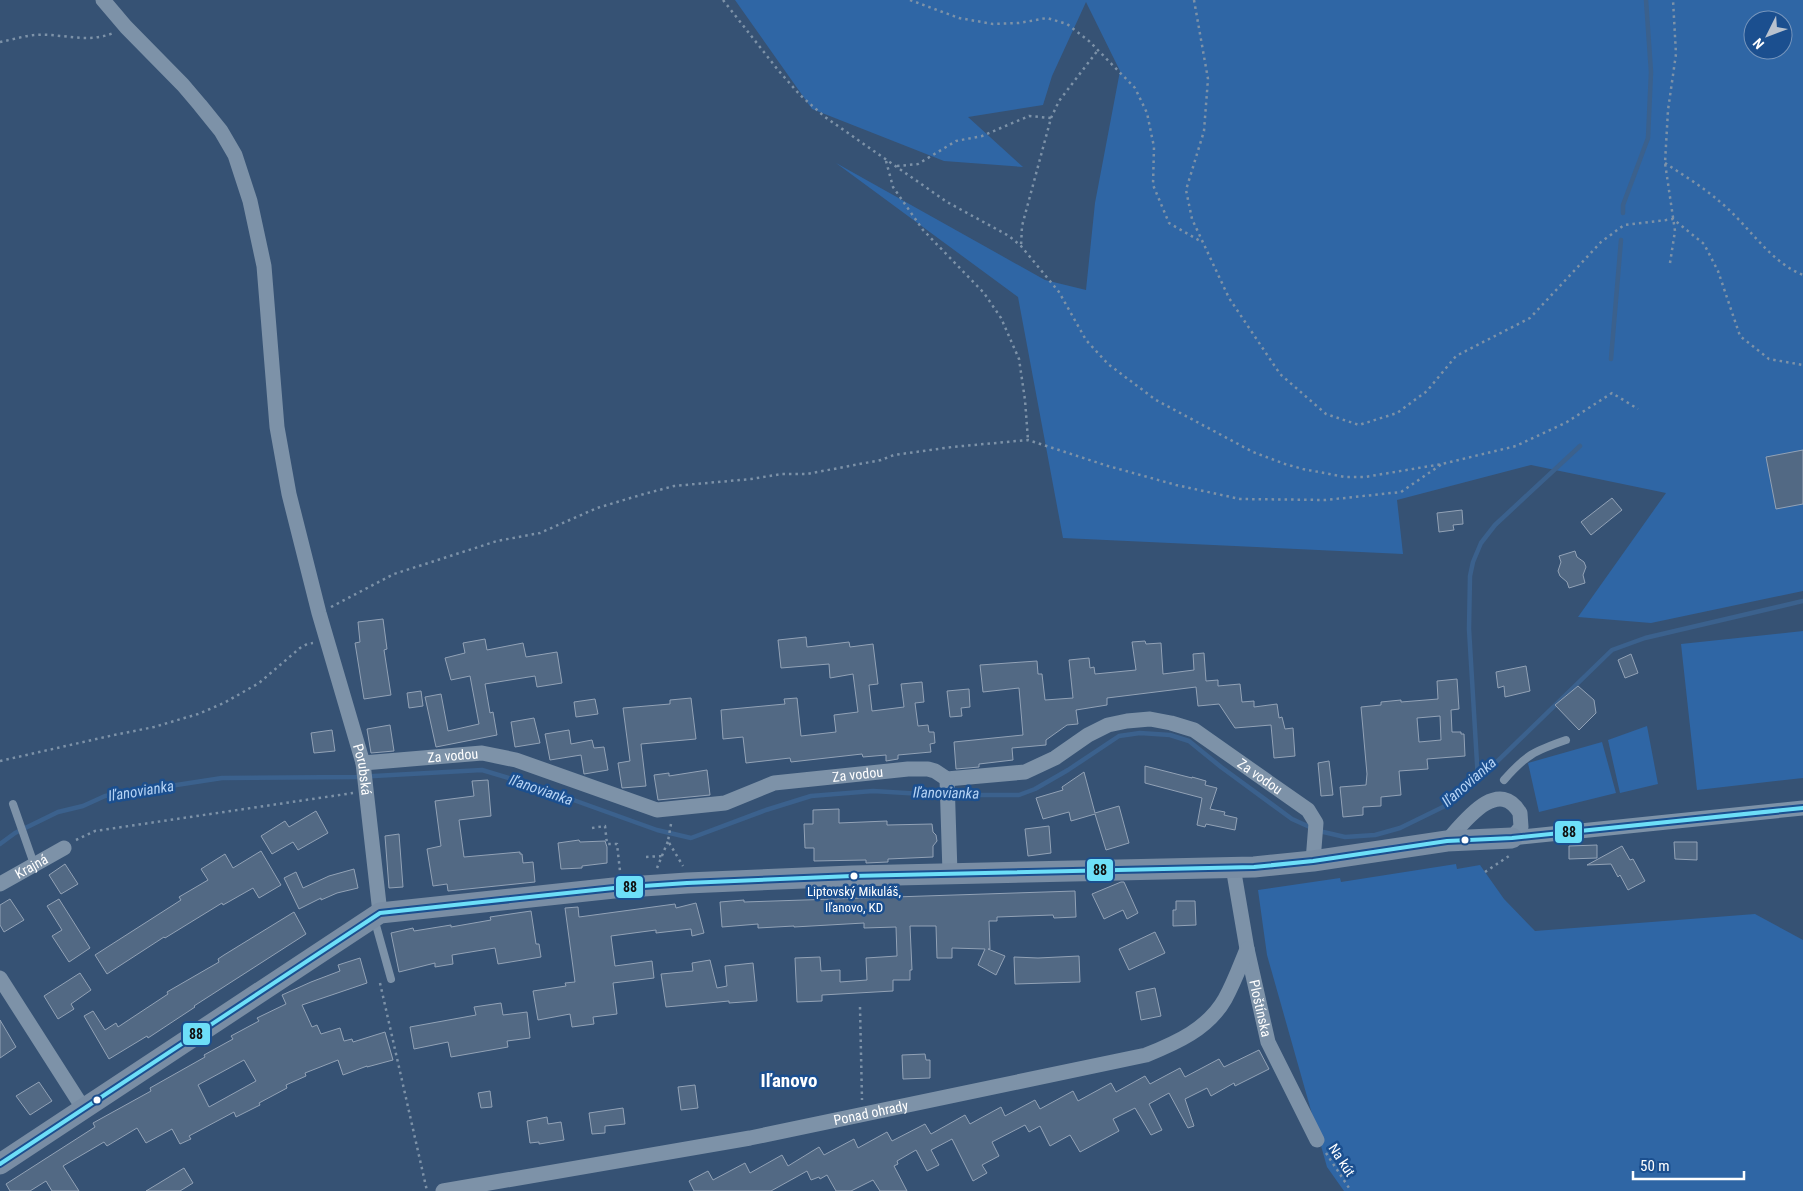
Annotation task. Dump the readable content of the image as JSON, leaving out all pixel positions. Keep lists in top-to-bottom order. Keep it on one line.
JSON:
{"streets":{"street":["Za vodou","Porubská","Krajná","Ploštínska","Ponad ohrady"],"path":["Na kút"]},"crossings":[["Za vodou","Porubská"],["Ploštínska","Ponad ohrady"],["Ploštínska","Na kút"]],"districts":["Iľanovo"],"water":["Iľanovianka"],"places":["Liptovský Mikuláš, Iľanovo, KD"],"lines":["transit line 88"],"scale_bar":"50 m","north":"bottom left"}
